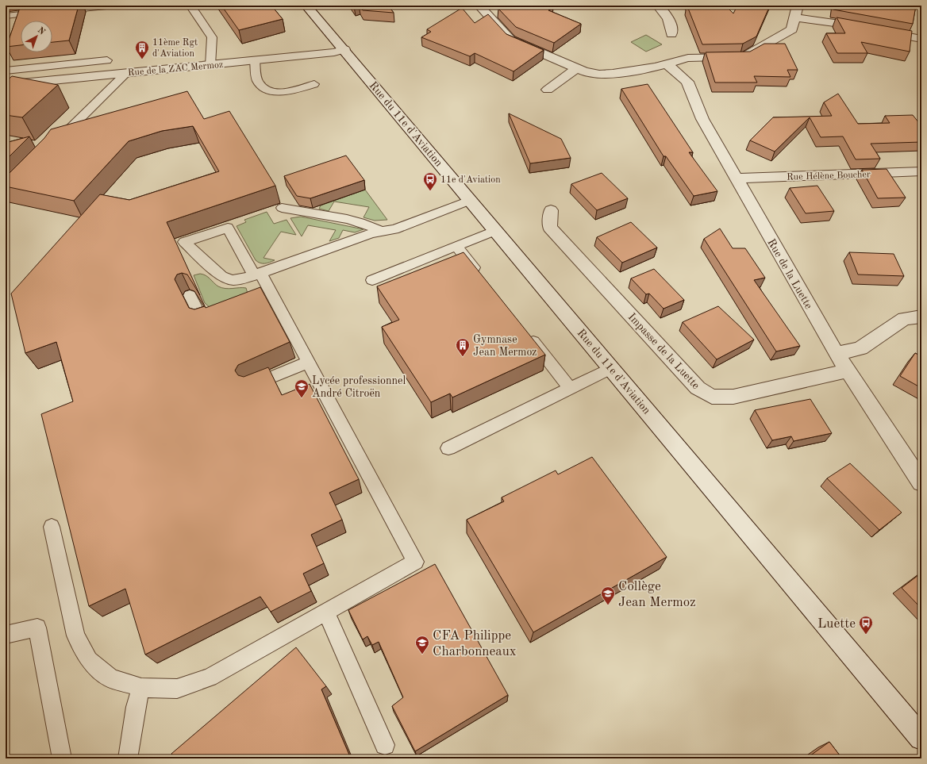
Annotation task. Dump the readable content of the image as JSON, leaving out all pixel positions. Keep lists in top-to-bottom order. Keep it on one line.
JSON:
{"streets":{"street":["Rue de la ZAC Mermoz","Rue du 11e d'Aviation","Rue Hélène Boucher","Rue de la Luette","Impasse de la Luette"]},"crossings":[["Rue de la ZAC Mermoz","Rue du 11e d'Aviation"],["Rue Hélène Boucher","Rue de la Luette"],["Rue de la Luette","Impasse de la Luette"]],"places":{"building":["11ème Rgt d'Aviation","Gymnase Jean Mermoz"],"bus stop":["11e d'Aviation","Luette"],"school or university":["Lycée professionnel André Citroën","Collège Jean Mermoz","CFA Philippe Charbonneaux"]},"north":"top right"}
